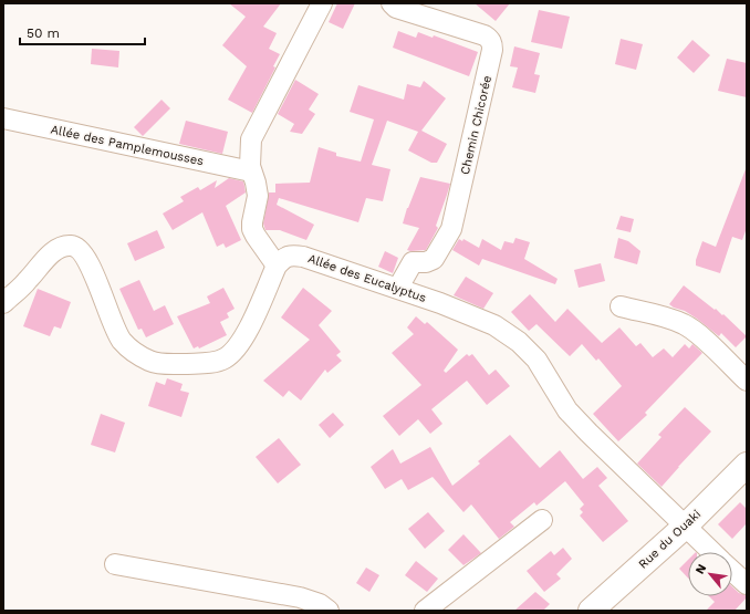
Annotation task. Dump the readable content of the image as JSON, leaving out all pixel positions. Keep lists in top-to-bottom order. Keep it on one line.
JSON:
{"streets":{"street":["Chemin Chicorée","Allée des Pamplemousses","Allée des Eucalyptus","Rue du Ouaki"]},"crossings":[["Chemin Chicorée","Allée des Eucalyptus"],["Allée des Eucalyptus","Rue du Ouaki"]],"scale_bar":"50 m","north":"top left"}
